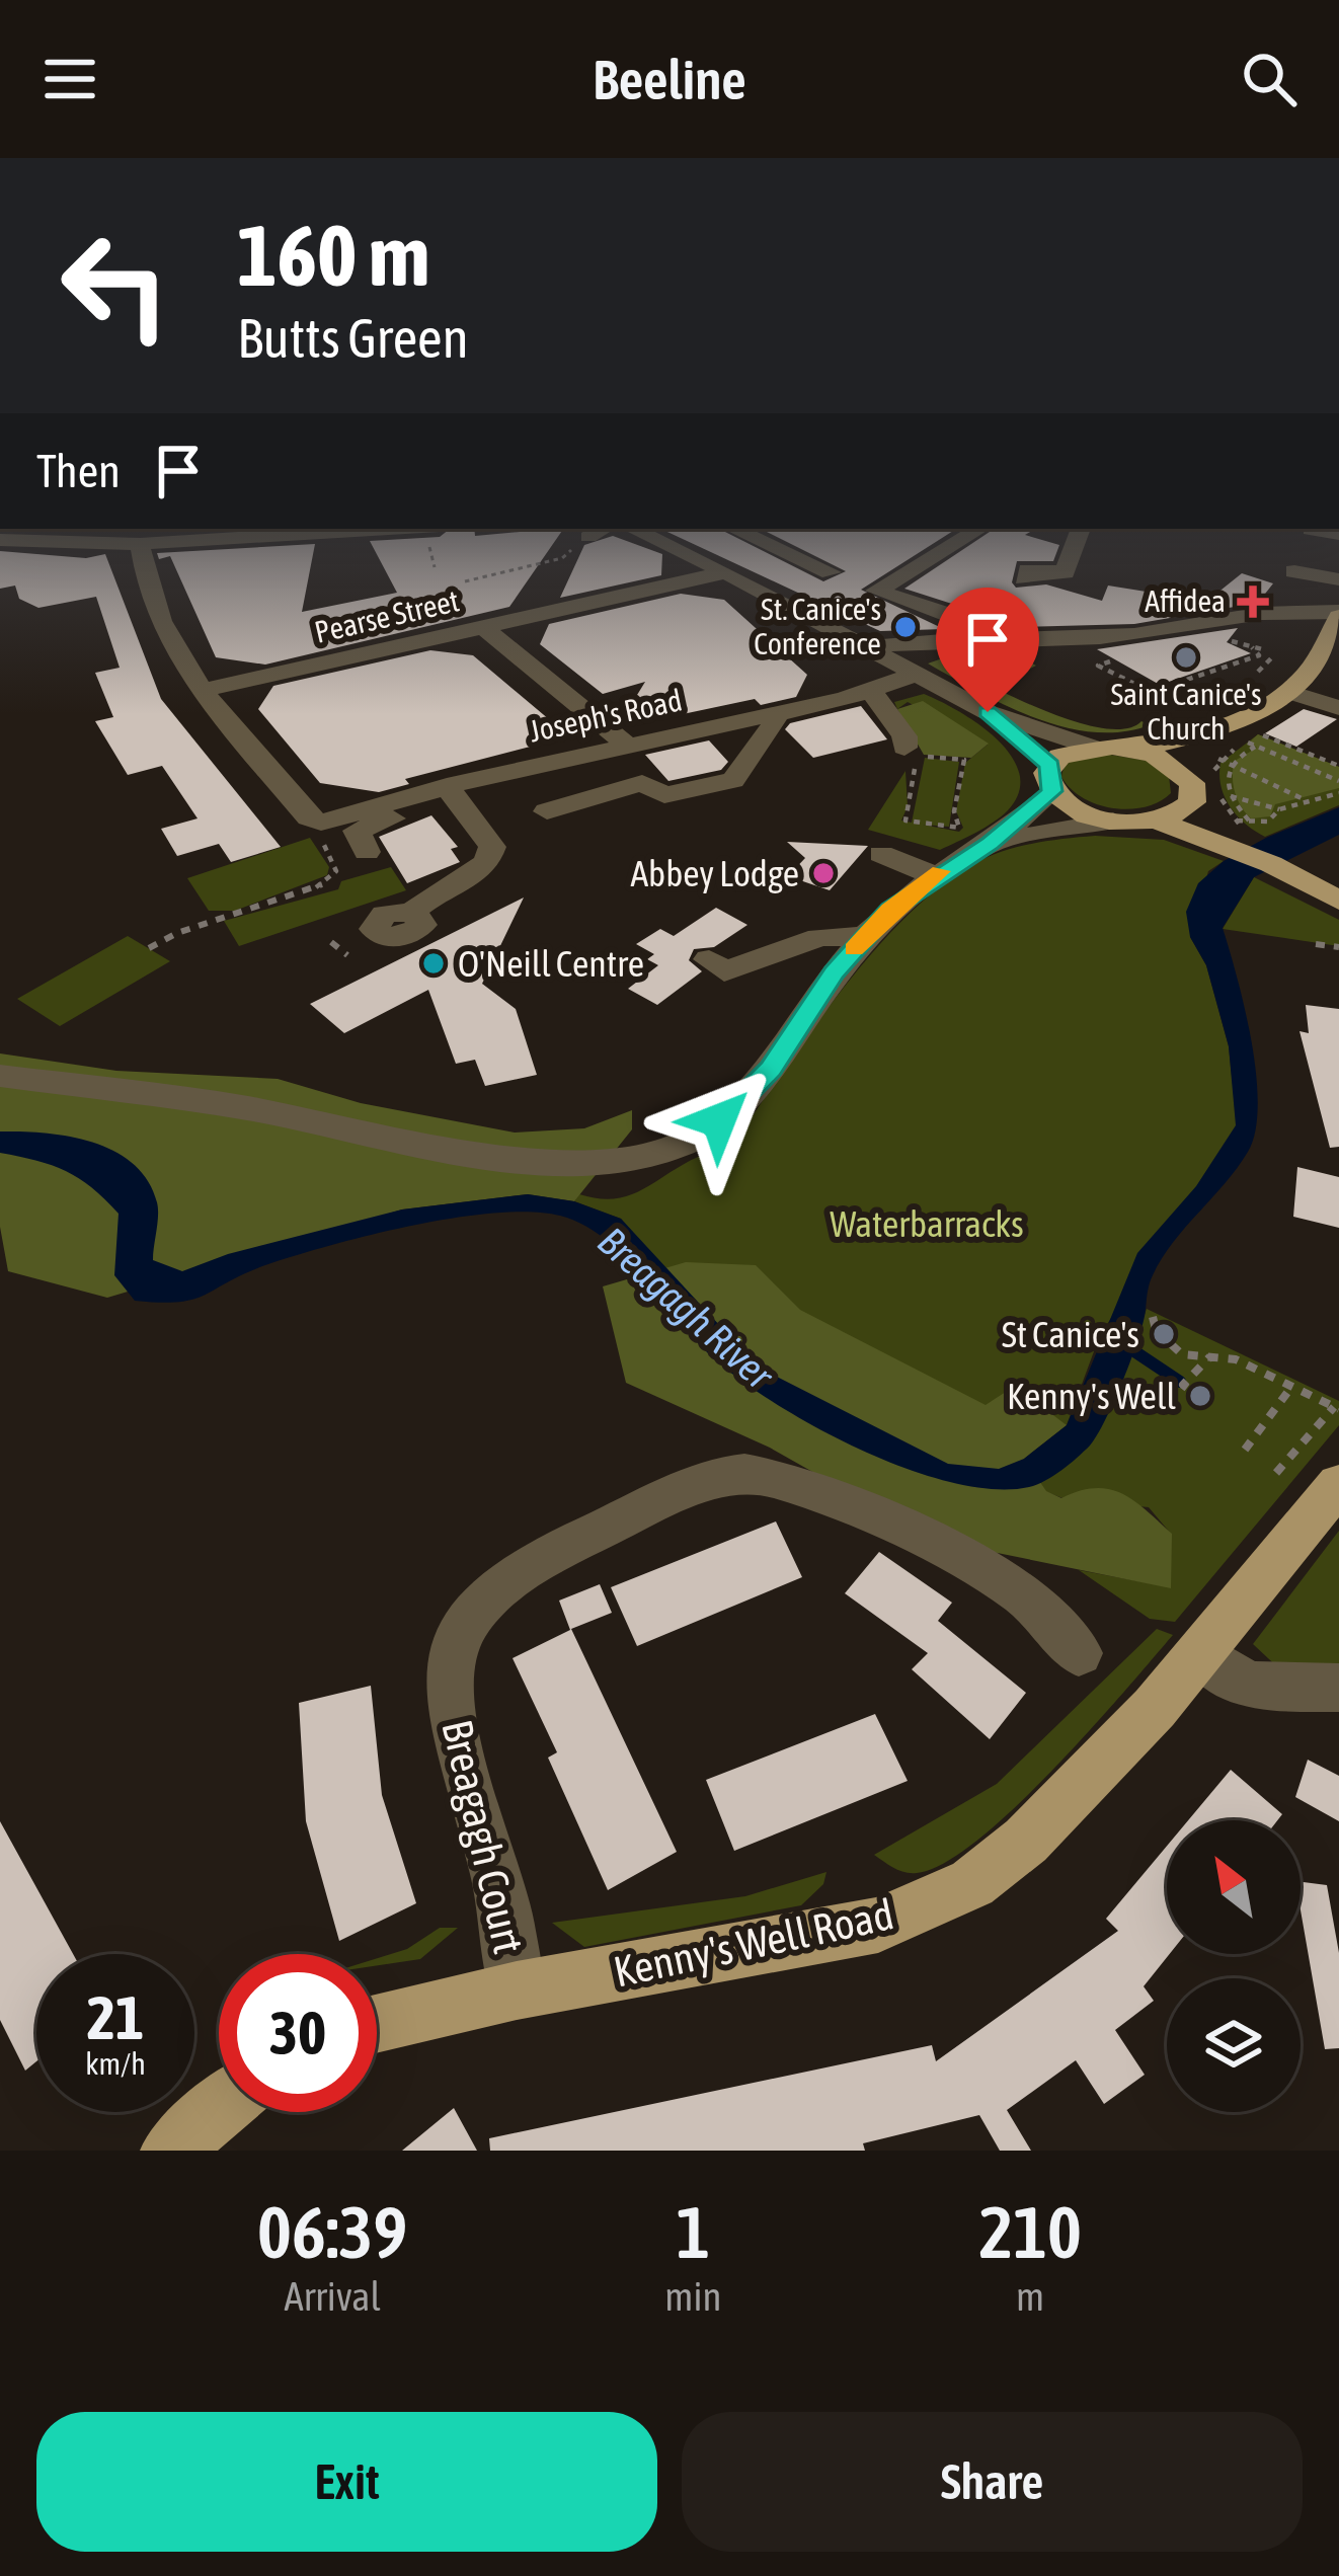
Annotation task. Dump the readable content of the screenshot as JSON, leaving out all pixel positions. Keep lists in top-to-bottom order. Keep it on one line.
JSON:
{"streets":{"main road":["Kenny's Well Road"],"street":["Pearse Street","Joseph's Road","Breagagh Court"]},"crossings":[["Breagagh Court","Kenny's Well Road"]],"water":["Breagagh River"],"parks":["Waterbarracks"],"places":{"health":["Affidea"],"other":["St. Canice's Conference","Saint Canice's Church","Abbey Lodge","O'Neill Centre","St Canice's","Kenny's Well"]},"north":"top left","page":{"header":"Beeline","turn":["160 m","Butts Green"],"then":"Then","speed":"21 km/h","limit":"30","eta":["06:39","Arrival","1","min","210","m"],"buttons":["Exit","Share"]}}
